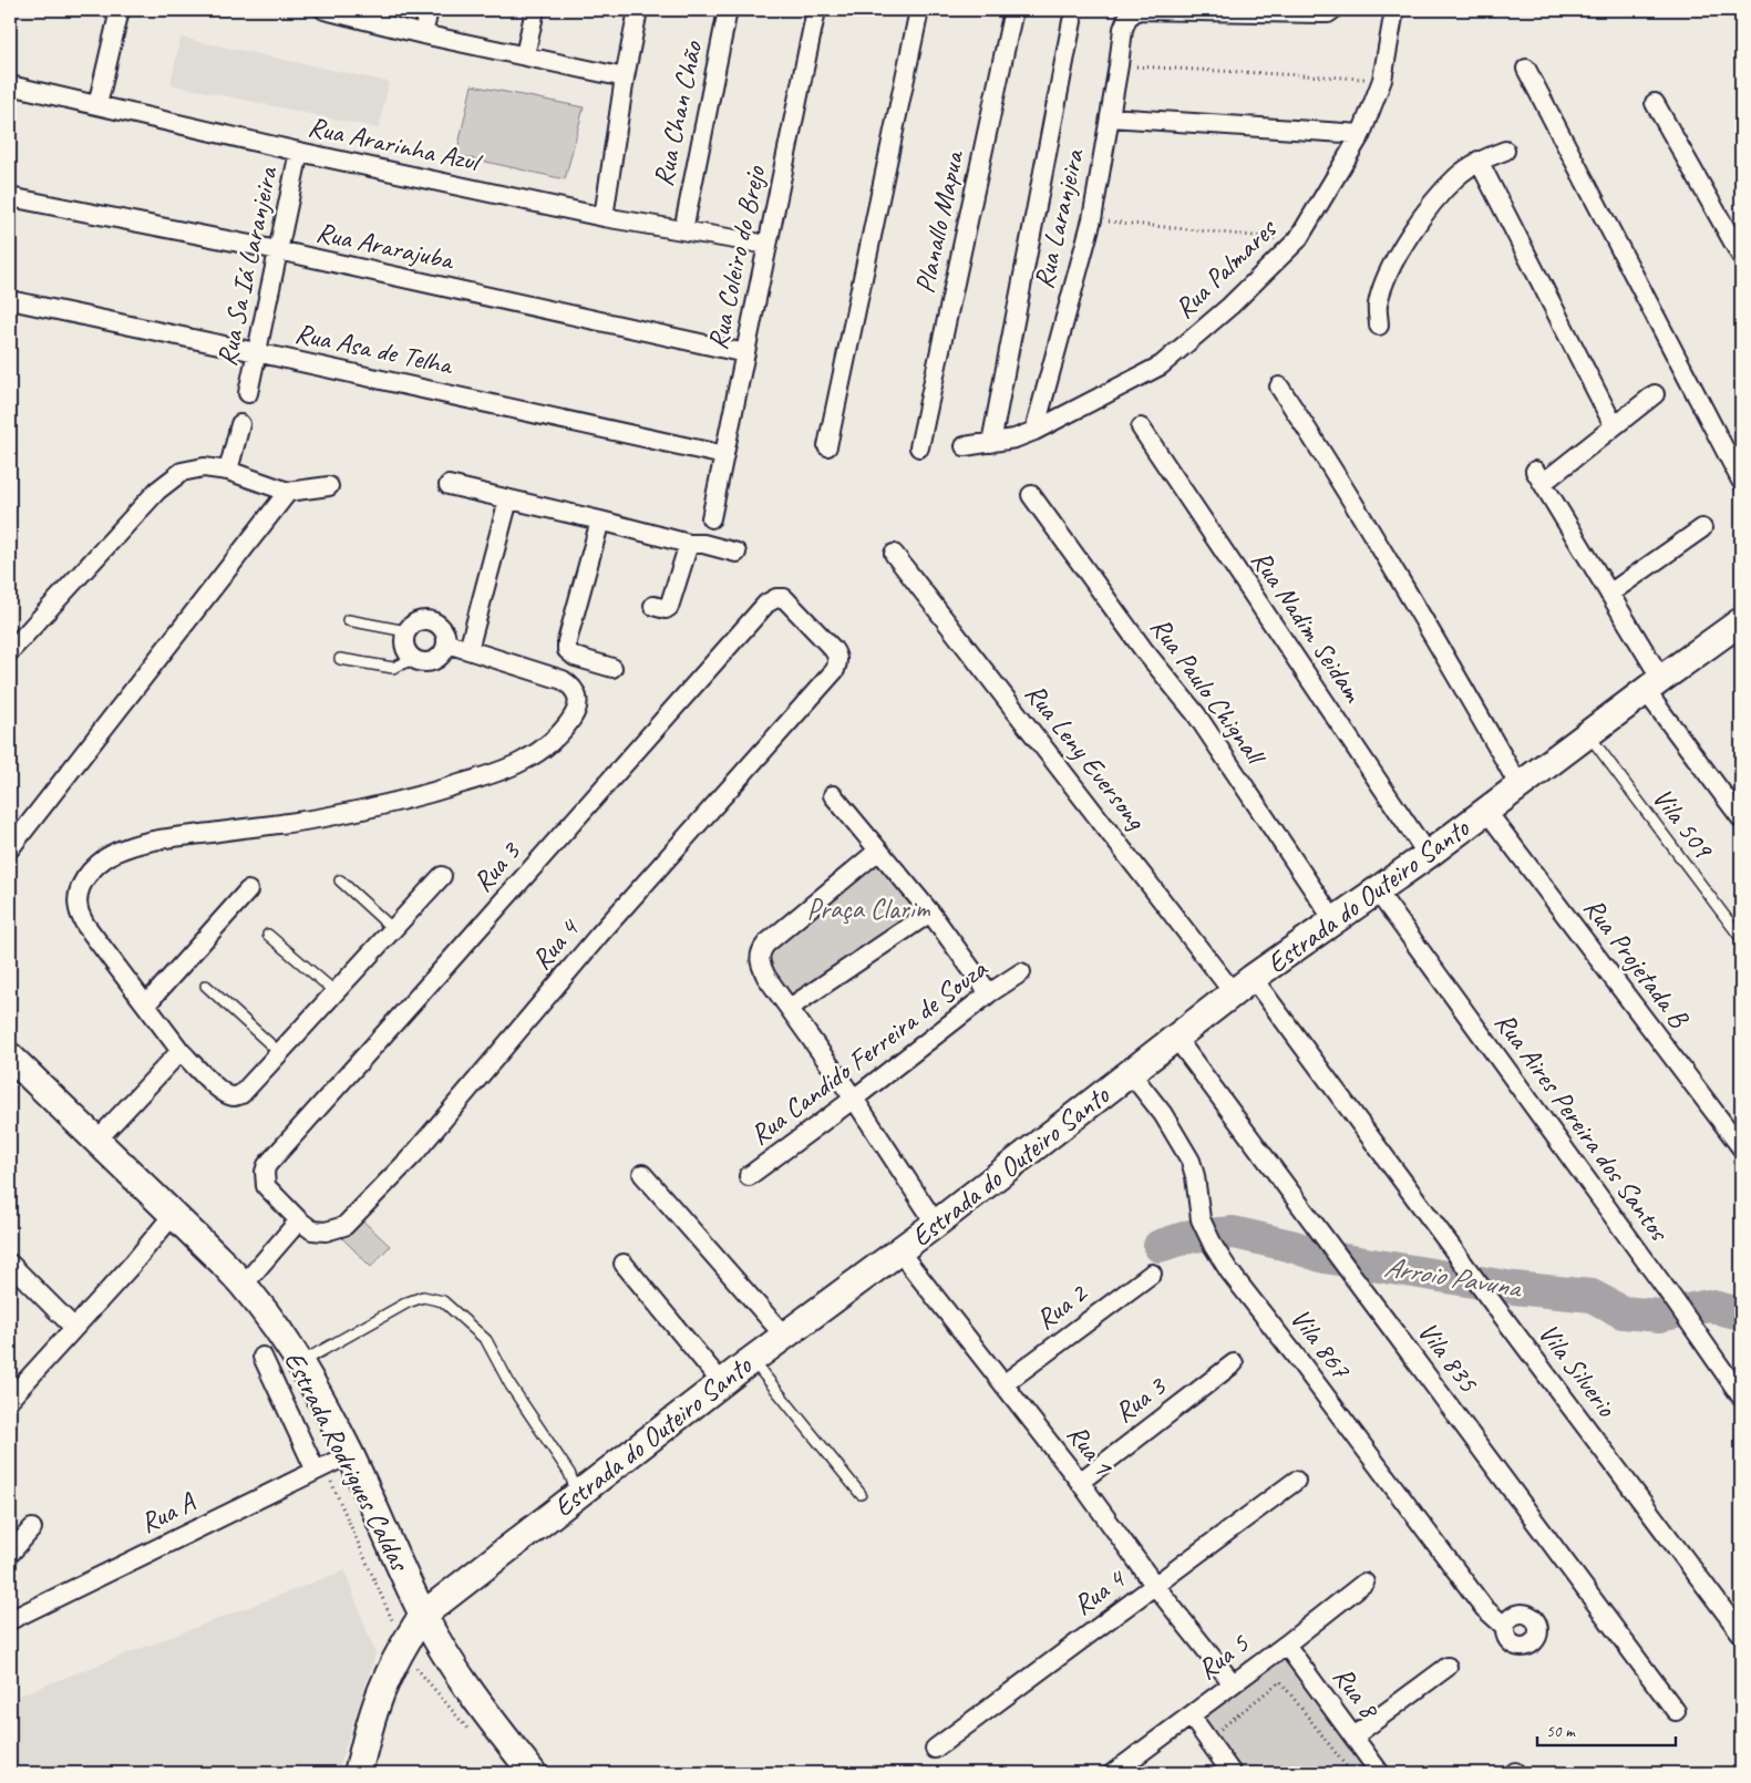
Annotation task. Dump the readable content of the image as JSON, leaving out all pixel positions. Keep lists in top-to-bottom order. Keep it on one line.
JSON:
{"streets":{"street":["Rua Chan Chão","Rua Ararinha Azul","Rua Laranjeira","Planallo Mapua","Rua Ararajuba","Rua Coleiro do Brejo","Rua Sa Iá Laranjeira","Rua Palmares","Rua Asa de Telha","Rua Nadim Seidam","Rua Paulo Chignall","Rua Leny Eversong","Rua 3","Estrada do Outeiro Santo","Rua 4","Rua Projetada B","Rua Candido Ferreira de Souza","Rua Aires Pereira dos Santos","Rua 2","Vila 867","Vila 835","Vila Silverio","Rua 1","Estrada Rodrigues Caldas","Rua A","Rua 5","Rua 8"],"lane":["Vila 509"]},"crossings":[["Rua Chan Chão","Rua Ararinha Azul"],["Rua Ararinha Azul","Rua Coleiro do Brejo"],["Rua Ararinha Azul","Rua Sa Iá Laranjeira"],["Rua Laranjeira","Rua Palmares"],["Rua Ararajuba","Rua Coleiro do Brejo"],["Rua Ararajuba","Rua Sa Iá Laranjeira"],["Rua Coleiro do Brejo","Rua Asa de Telha"],["Rua Sa Iá Laranjeira","Rua Asa de Telha"],["Rua Nadim Seidam","Estrada do Outeiro Santo"],["Rua Paulo Chignall","Estrada do Outeiro Santo"],["Rua Leny Eversong","Estrada do Outeiro Santo"],["Rua Leny Eversong","Vila Silverio"],["Vila 509","Estrada do Outeiro Santo"],["Rua 3","Rua 4"],["Rua 3","Rua 1"],["Estrada do Outeiro Santo","Rua Projetada B"],["Estrada do Outeiro Santo","Rua Aires Pereira dos Santos"],["Estrada do Outeiro Santo","Vila 867"],["Estrada do Outeiro Santo","Vila 835"],["Estrada do Outeiro Santo","Vila Silverio"],["Estrada do Outeiro Santo","Rua 1"],["Estrada do Outeiro Santo","Estrada Rodrigues Caldas"],["Rua 4","Rua 1"],["Rua 2","Rua 1"],["Rua 1","Rua 5"],["Estrada Rodrigues Caldas","Rua A"],["Rua 5","Rua 8"]],"water":["Arroio Pavuna"],"parks":["Praça Clarim"],"scale_bar":"50 m"}
